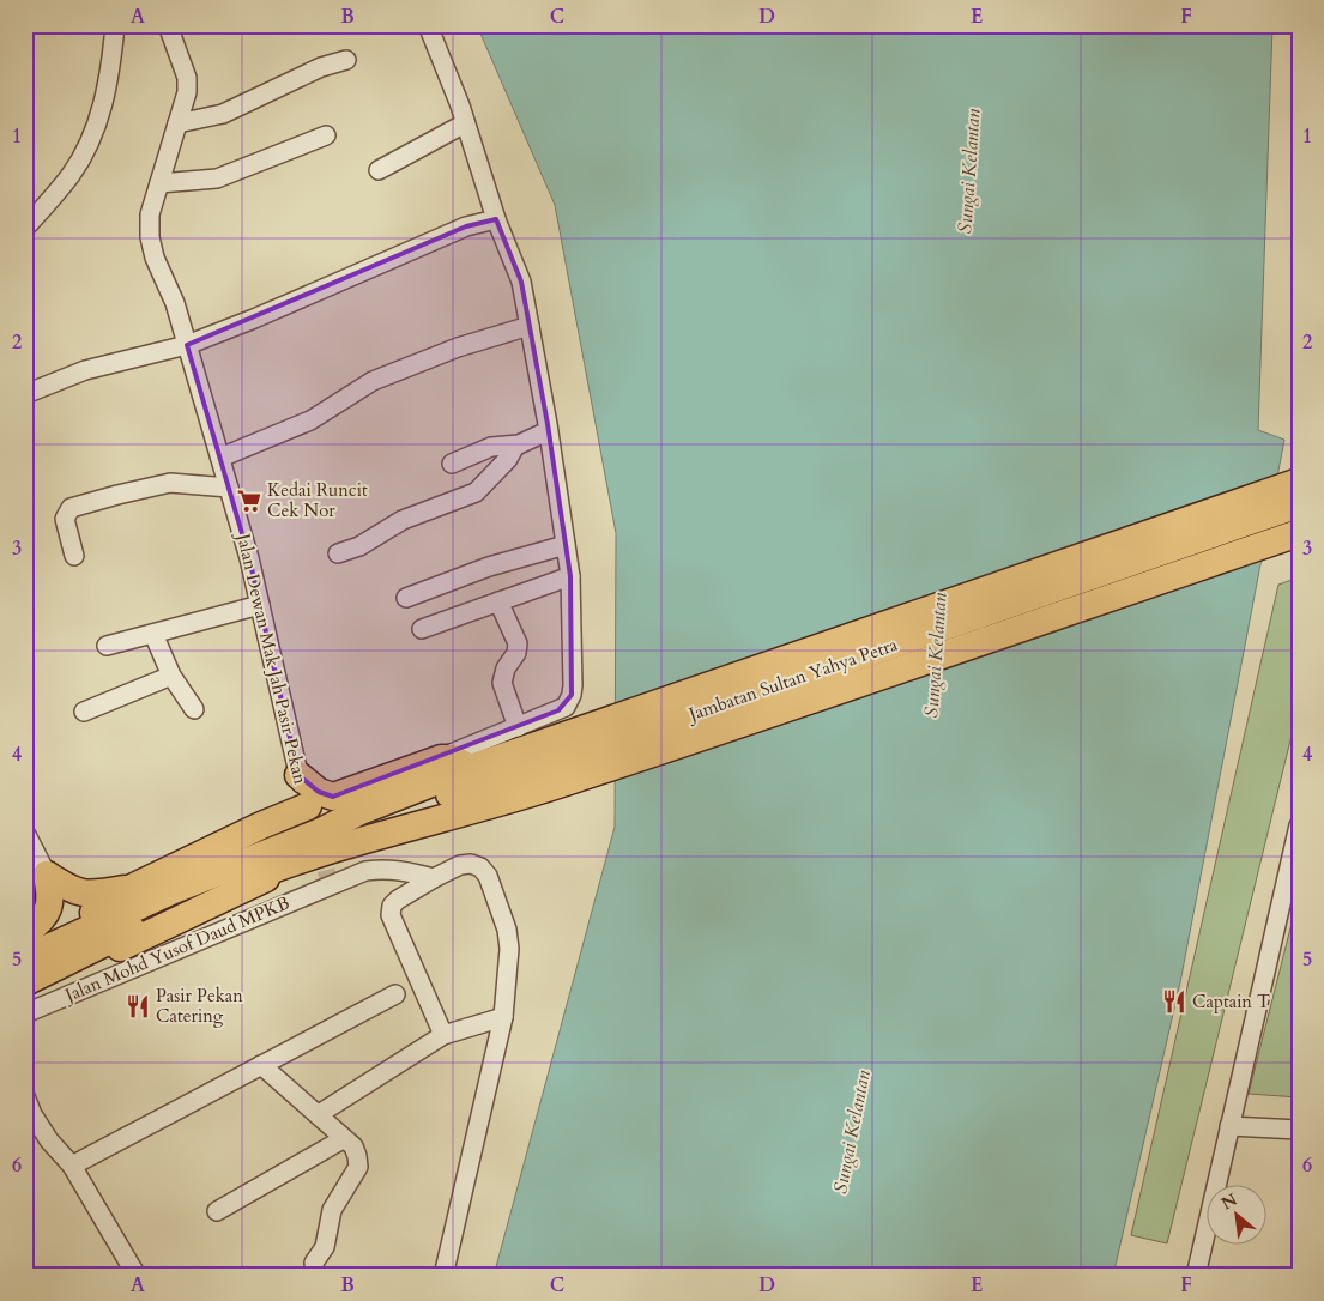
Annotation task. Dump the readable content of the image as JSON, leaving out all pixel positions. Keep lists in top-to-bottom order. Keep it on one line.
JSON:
{"streets":{"highway":["Jambatan Sultan Yahya Petra"],"street":["Jalan Dewan Mak Jah Pasir Pekan","Jalan Mohd Yusof Daud MPKB"]},"water":["Sungai Kelantan"],"places":{"supermarket":["Kedai Runcit Cek Nor"],"restaurant":["Captain T","Pasir Pekan Catering"]},"north":"top left","grid":{"columns":["A","B","C","D","E","F"],"rows":["1","2","3","4","5","6"]}}
